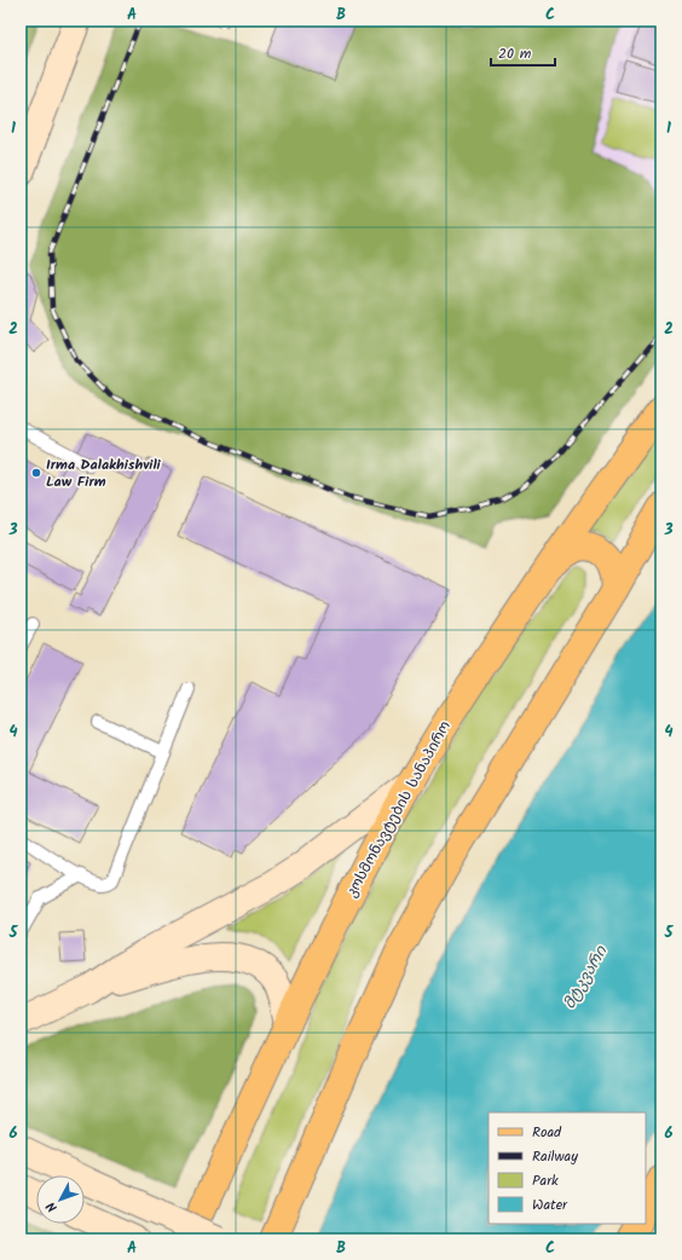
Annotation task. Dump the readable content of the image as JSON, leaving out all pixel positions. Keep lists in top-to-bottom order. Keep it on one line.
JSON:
{"streets":{"main road":["კოსმონავტების სანაპირო"]},"water":["მტკვარი"],"places":["Irma Dalakhishvili Law Firm"],"legend":["Road","Railway","Park","Water"],"scale_bar":"20 m","north":"bottom left","grid":{"columns":["A","B","C"],"rows":["1","2","3","4","5","6"]}}
